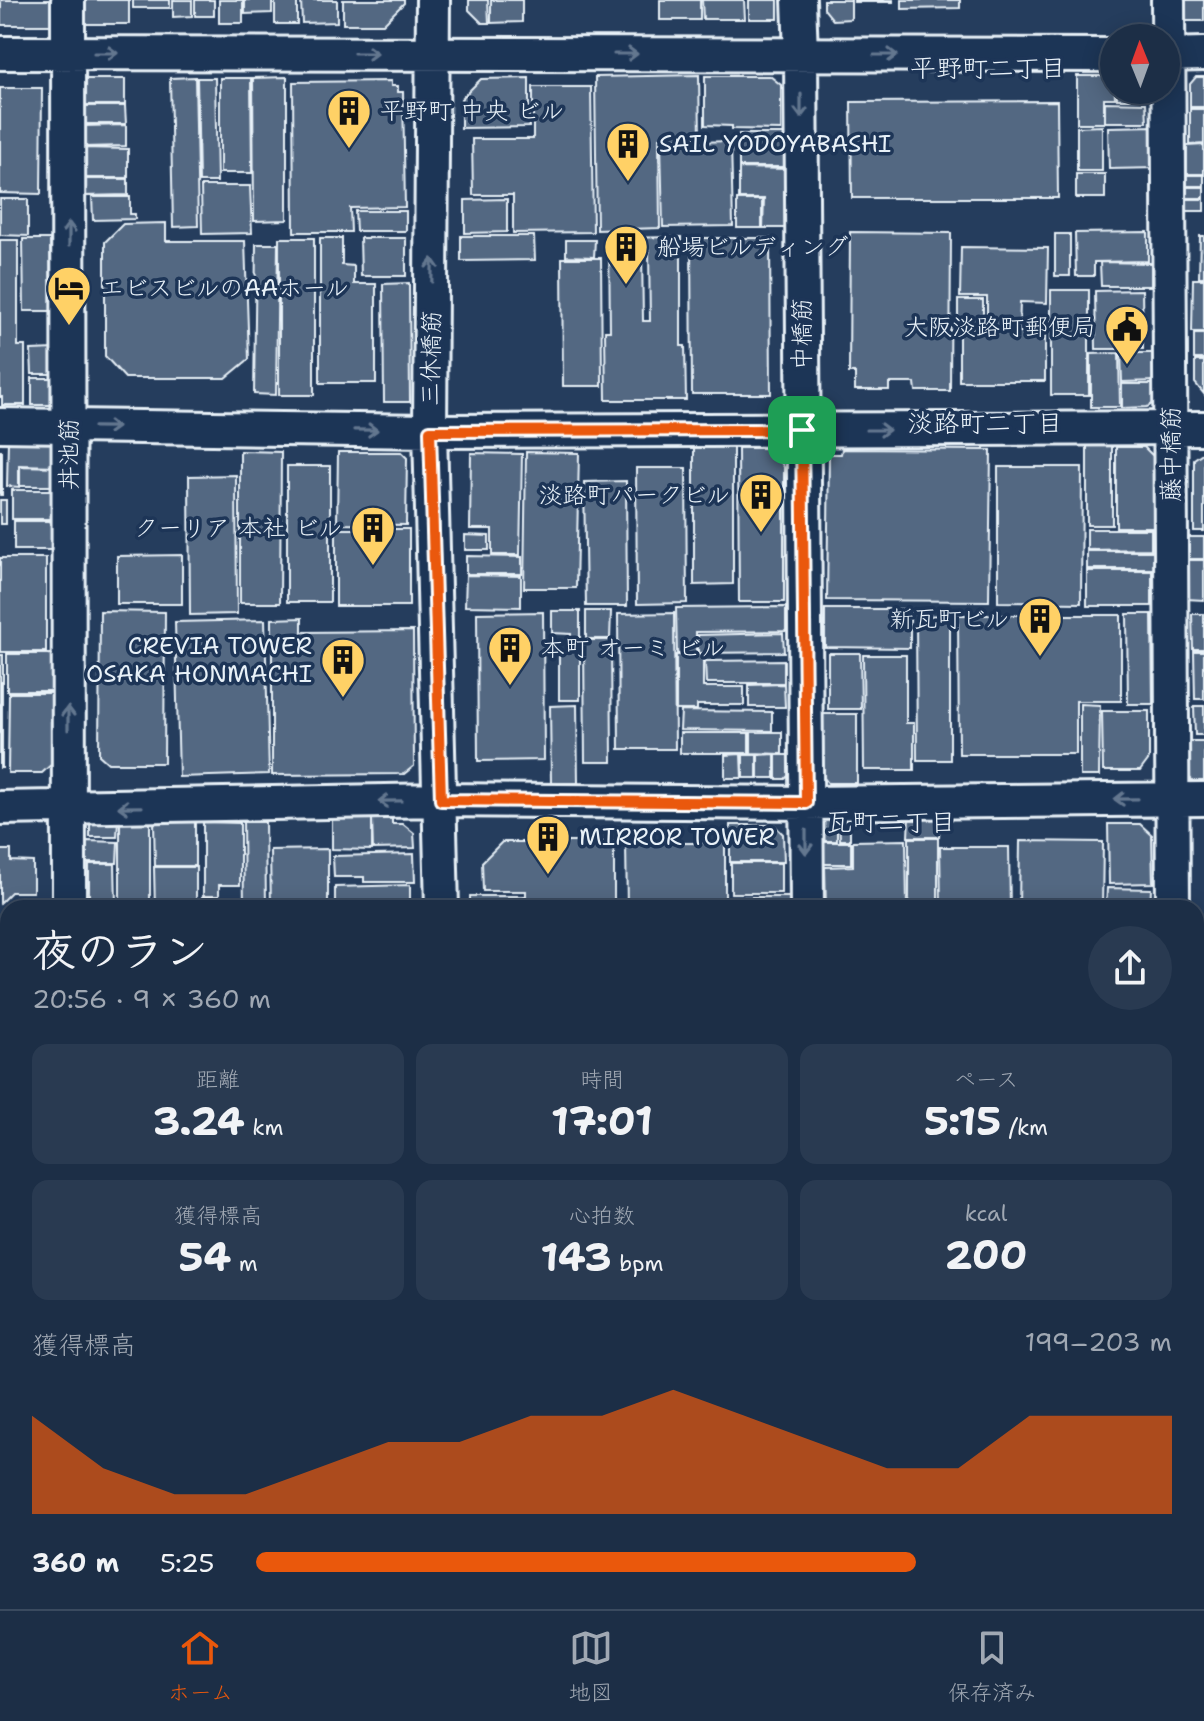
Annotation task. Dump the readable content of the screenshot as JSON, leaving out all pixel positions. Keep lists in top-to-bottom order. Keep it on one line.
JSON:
{"streets":{"street":["中橋筋","三休橋筋","丼池筋","藤中橋筋"]},"one_way":["中橋筋","三休橋筋","丼池筋"],"districts":["平野町二丁目","淡路町二丁目","瓦町二丁目"],"places":{"building":["平野町 中央 ビル","SAIL YODOYABASHI","船場ビルディング","淡路町パークビル","クーリア 本社 ビル","新瓦町ビル","本町 オーミ ビル","CREVIA TOWER OSAKA HONMACHI","MIRROR TOWER"],"hotel":["エビスビルのAAホール"],"public building":["大阪淡路町郵便局"]},"north":"top","page":{"heading":["夜のラン","20:56 · 9 × 360 m"],"stats":[["距離","3.24 km"],["時間","17:01"],["ペース","5:15 /km"],["獲得標高","54 m"],["心拍数","143 bpm"],["kcal","200"]],"chart":["獲得標高","199–203 m"],"list":[{"name":"360 m","note":"5:25"}],"tabs":["ホーム","地図","保存済み"]}}
